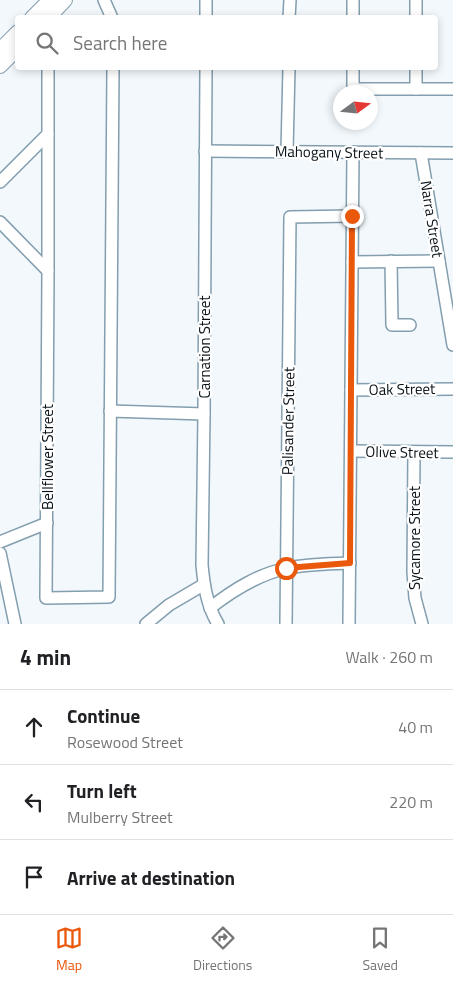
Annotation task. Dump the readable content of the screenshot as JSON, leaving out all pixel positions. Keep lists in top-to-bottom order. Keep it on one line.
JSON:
{"streets":{"street":["Mahogany Street","Narra Street","Carnation Street","Oak Street","Palisander Street","Olive Street","Bellflower Street","Sycamore Street"]},"crossings":[["Mahogany Street","Narra Street"],["Mahogany Street","Carnation Street"],["Olive Street","Sycamore Street"]],"north":"right","page":{"search":"Search here","heading":["4 min","Walk · 260 m"],"list":[["Continue","Rosewood Street","40 m"],["Turn left","Mulberry Street","220 m"],"Arrive at destination"],"nav":["Map","Directions","Saved"]}}
